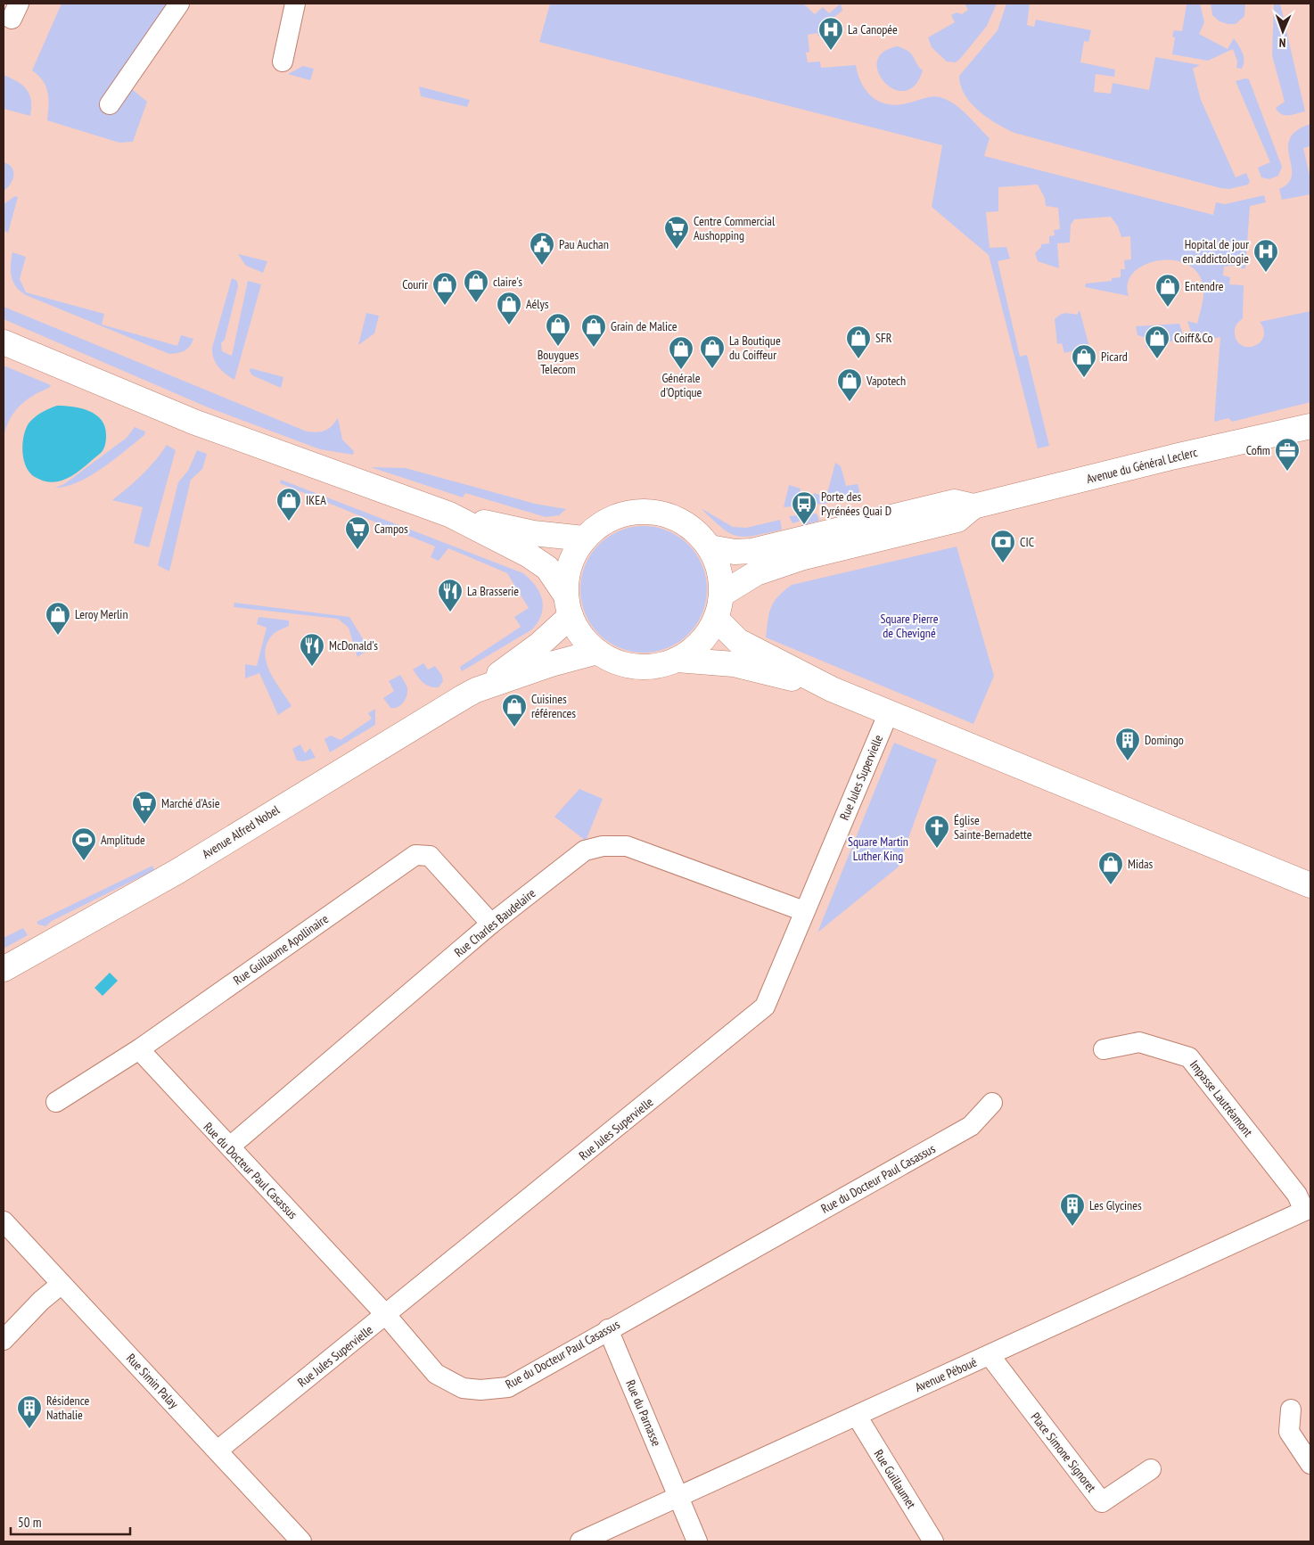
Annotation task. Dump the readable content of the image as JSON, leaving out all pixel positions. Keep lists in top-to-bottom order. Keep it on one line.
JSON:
{"streets":{"main road":["Avenue du Général Leclerc","Avenue Alfred Nobel"],"street":["Rue Jules Supervielle","Rue Charles Baudelaire","Rue Guillaume Apollinaire","Impasse Lautréamont","Rue du Docteur Paul Casassus","Avenue Péboué","Rue Simin Palay","Rue du Parnasse","Place Simone Signoret","Rue Guillaumet"]},"crossings":[["Avenue du Général Leclerc","Avenue Alfred Nobel"],["Rue Jules Supervielle","Rue Charles Baudelaire"],["Rue Jules Supervielle","Rue du Docteur Paul Casassus"],["Rue Jules Supervielle","Rue Simin Palay"],["Rue Charles Baudelaire","Rue Guillaume Apollinaire"],["Rue Charles Baudelaire","Rue du Docteur Paul Casassus"],["Rue Guillaume Apollinaire","Rue du Docteur Paul Casassus"],["Impasse Lautréamont","Avenue Péboué"],["Rue du Docteur Paul Casassus","Rue du Parnasse"],["Avenue Péboué","Rue du Parnasse"],["Avenue Péboué","Place Simone Signoret"],["Avenue Péboué","Rue Guillaumet"]],"parks":["Square Pierre de Chevigné","Square Martin Luther King"],"places":{"hospital":["La Canopée","Hopital de jour en addictologie"],"supermarket":["Centre Commercial Aushopping","Campos","Marché d'Asie"],"public building":["Pau Auchan"],"shop":["claire's","Courir","Entendre","Aélys","Bouygues Telecom","Grain de Malice","SFR","Coiff&Co","La Boutique du Coiffeur","Générale d'Optique","Picard","Vapotech","IKEA","Leroy Merlin","Cuisines références","Midas"],"office":["Cofim"],"bus stop":["Porte des Pyrénées Quai D"],"bank":["CIC"],"restaurant":["La Brasserie","McDonald's"],"building":["Domingo","Les Glycines","Résidence Nathalie"],"church":["Église Sainte-Bernadette"],"sports":["Amplitude"]},"scale_bar":"50 m","north":"bottom"}
